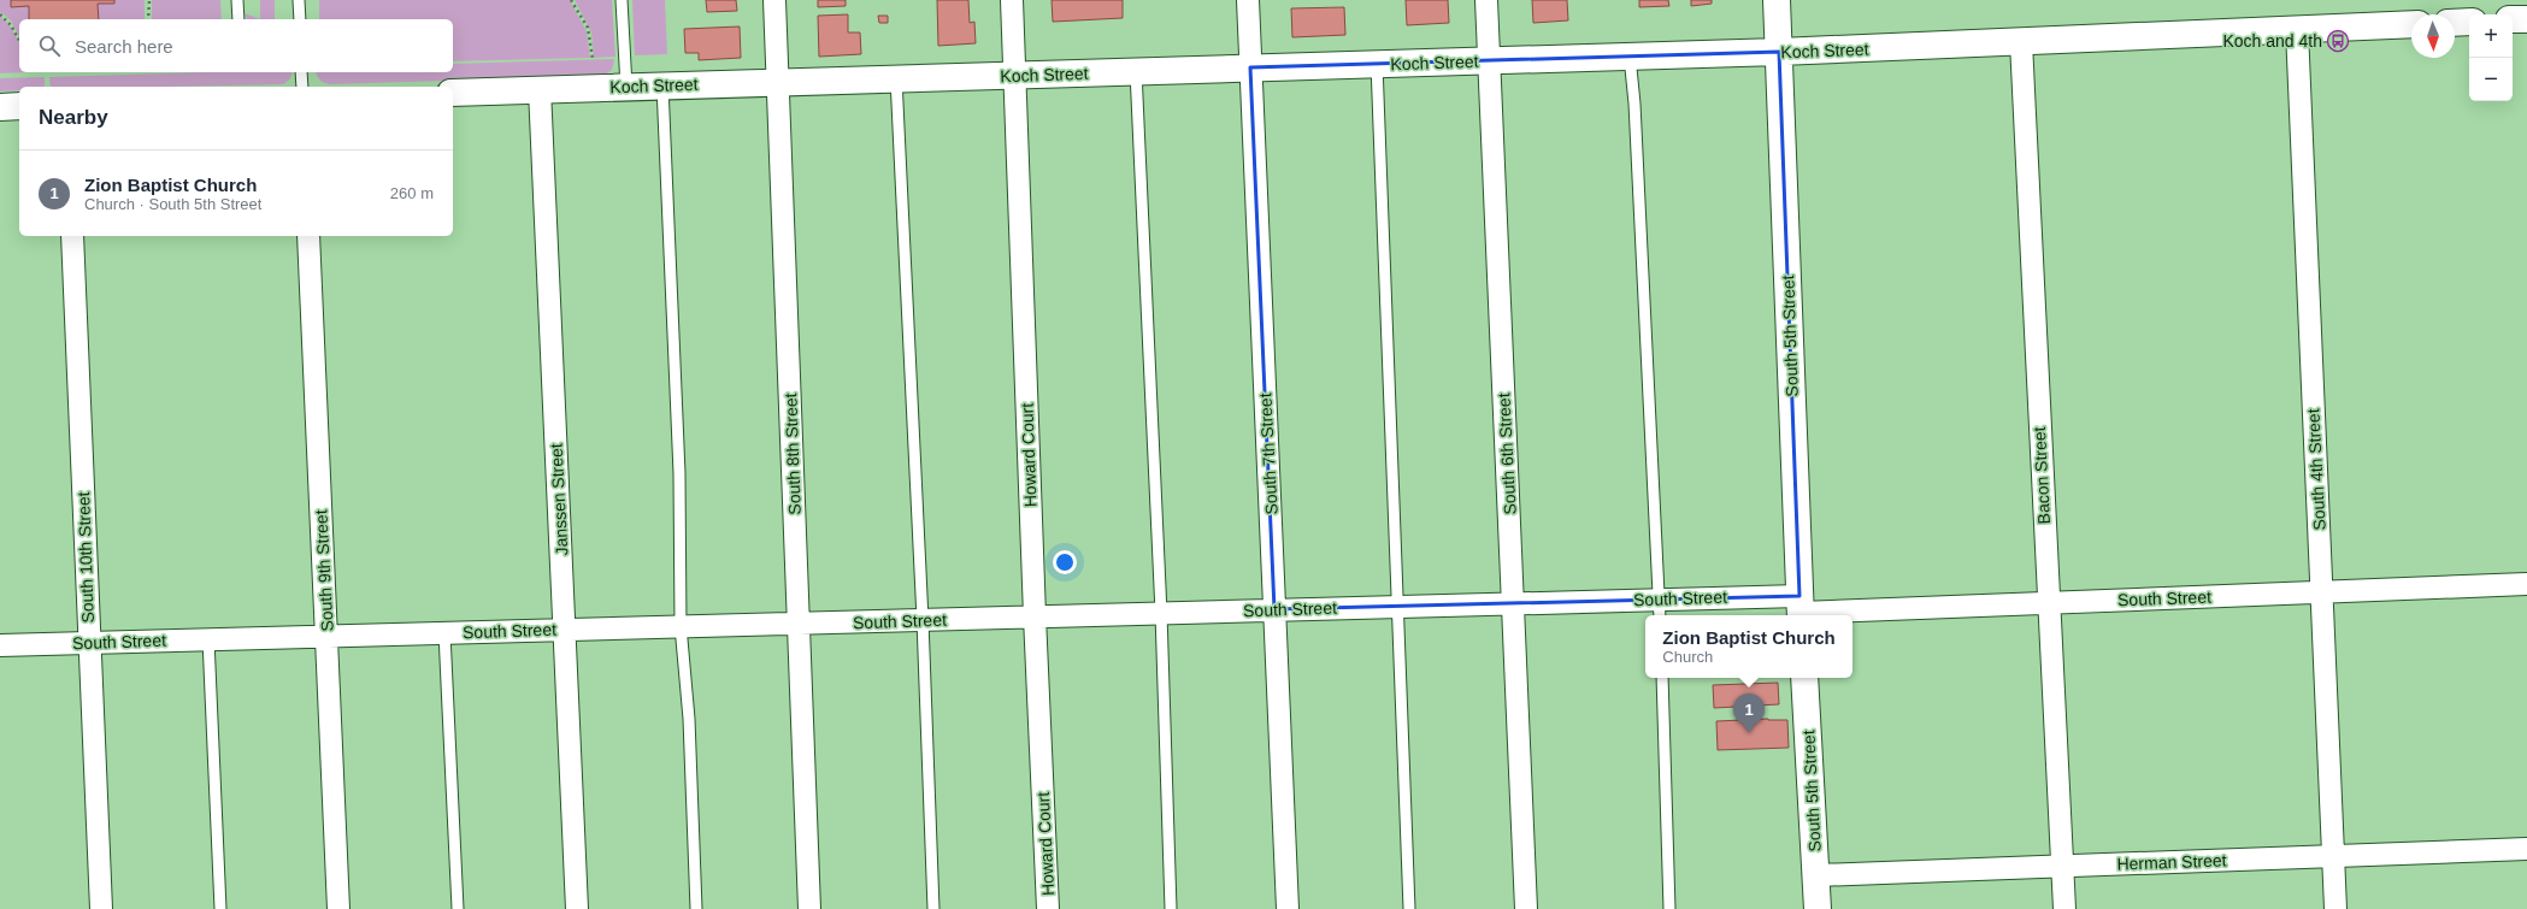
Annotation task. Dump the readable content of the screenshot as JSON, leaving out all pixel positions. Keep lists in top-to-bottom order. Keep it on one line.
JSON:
{"streets":{"street":["Koch Street","South 5th Street","South 8th Street","South 7th Street","South 6th Street","Howard Court","South 4th Street","Bacon Street","Janssen Street","South 10th Street","South 9th Street","South Street","Herman Street"]},"crossings":[["Koch Street","South 5th Street"],["Koch Street","South 8th Street"],["Koch Street","South 7th Street"],["Koch Street","South 6th Street"],["Koch Street","Howard Court"],["Koch Street","South 4th Street"],["Koch Street","Bacon Street"],["Koch Street","Janssen Street"],["South 5th Street","South Street"],["South 5th Street","Herman Street"],["South 8th Street","South Street"],["South 7th Street","South Street"],["South 6th Street","South Street"],["Howard Court","South Street"],["South 4th Street","South Street"],["South 4th Street","Herman Street"],["Bacon Street","South Street"],["Bacon Street","Herman Street"],["Janssen Street","South Street"],["South 10th Street","South Street"],["South 9th Street","South Street"]],"places":{"bus stop":["Koch and 4th"]},"north":"bottom","page":{"map_buttons":["+","−"],"search":"Search here","heading":"Nearby","list":[{"mark":"1","name":"Zion Baptist Church","note":"Church · South 5th Street","value":"260 m"}],"popup":["Zion Baptist Church","Church"],"pins":"1"}}
